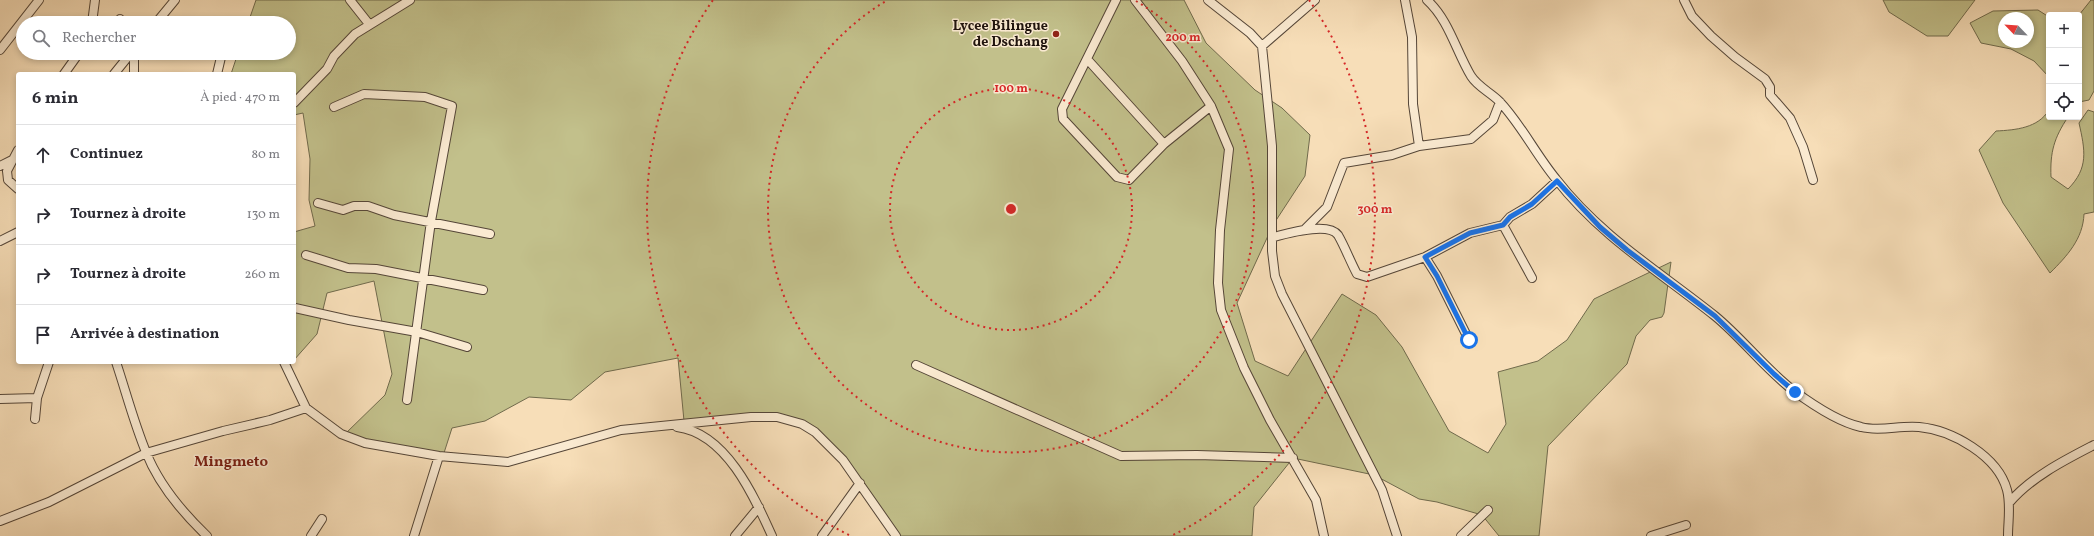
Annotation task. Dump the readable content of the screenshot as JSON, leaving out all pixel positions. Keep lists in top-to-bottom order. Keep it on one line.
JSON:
{"districts":["Mingmeto"],"places":["Lycee Bilingue de Dschang"],"north":"top left","page":{"map_buttons":["+","−"],"search":"Rechercher","heading":["6 min","À pied · 470 m"],"list":[["Continuez","80 m"],["Tournez à droite","130 m"],["Tournez à droite","260 m"],"Arrivée à destination"]},"rings":["200 m","100 m","300 m"]}
